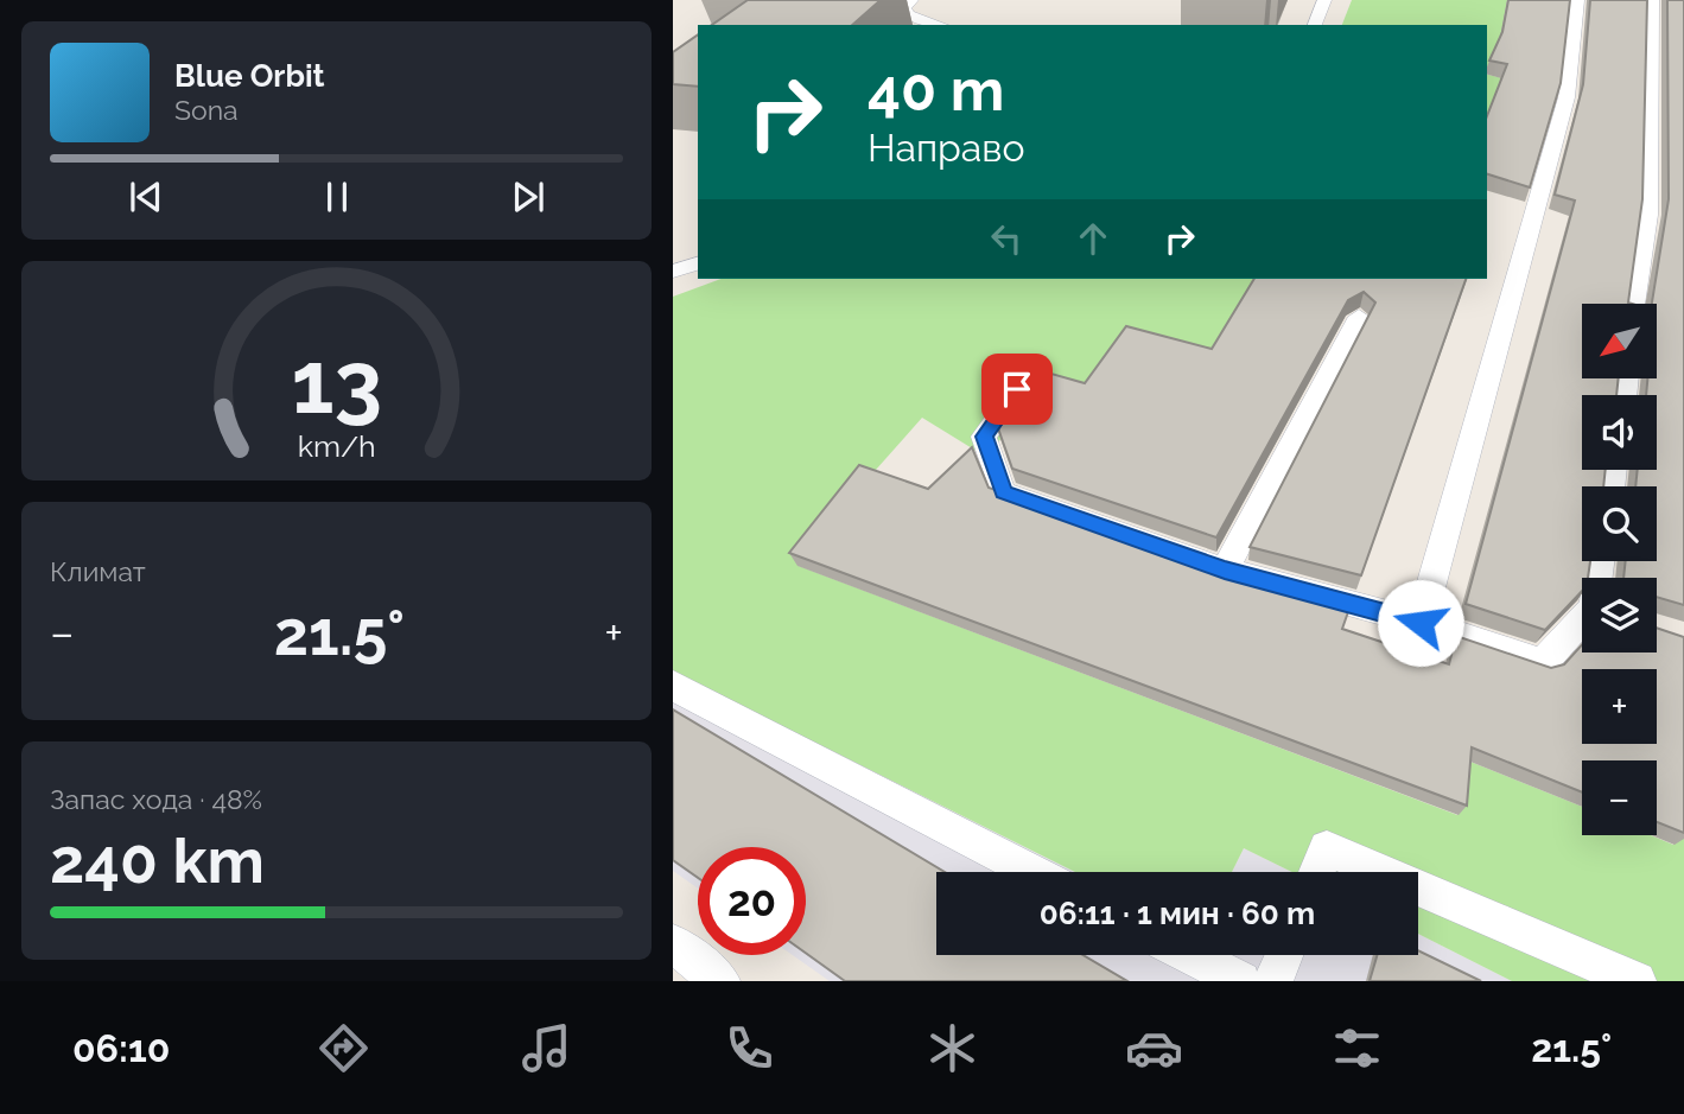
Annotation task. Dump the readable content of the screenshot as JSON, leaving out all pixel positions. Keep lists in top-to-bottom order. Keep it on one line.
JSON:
{"north":"bottom left","page":{"turn":["40 m","Направо"],"song":["Blue Orbit","Sona"],"map_buttons":["+","−"],"tile":["Климат",["Запас хода · 48%","240 km"]],"heat":["−","21.5°","+"],"limit":"20","trip":"06:11 · 1 мин · 60 m","tabs":["06:10","21.5°"],"gauge":["13","km/h"]}}
